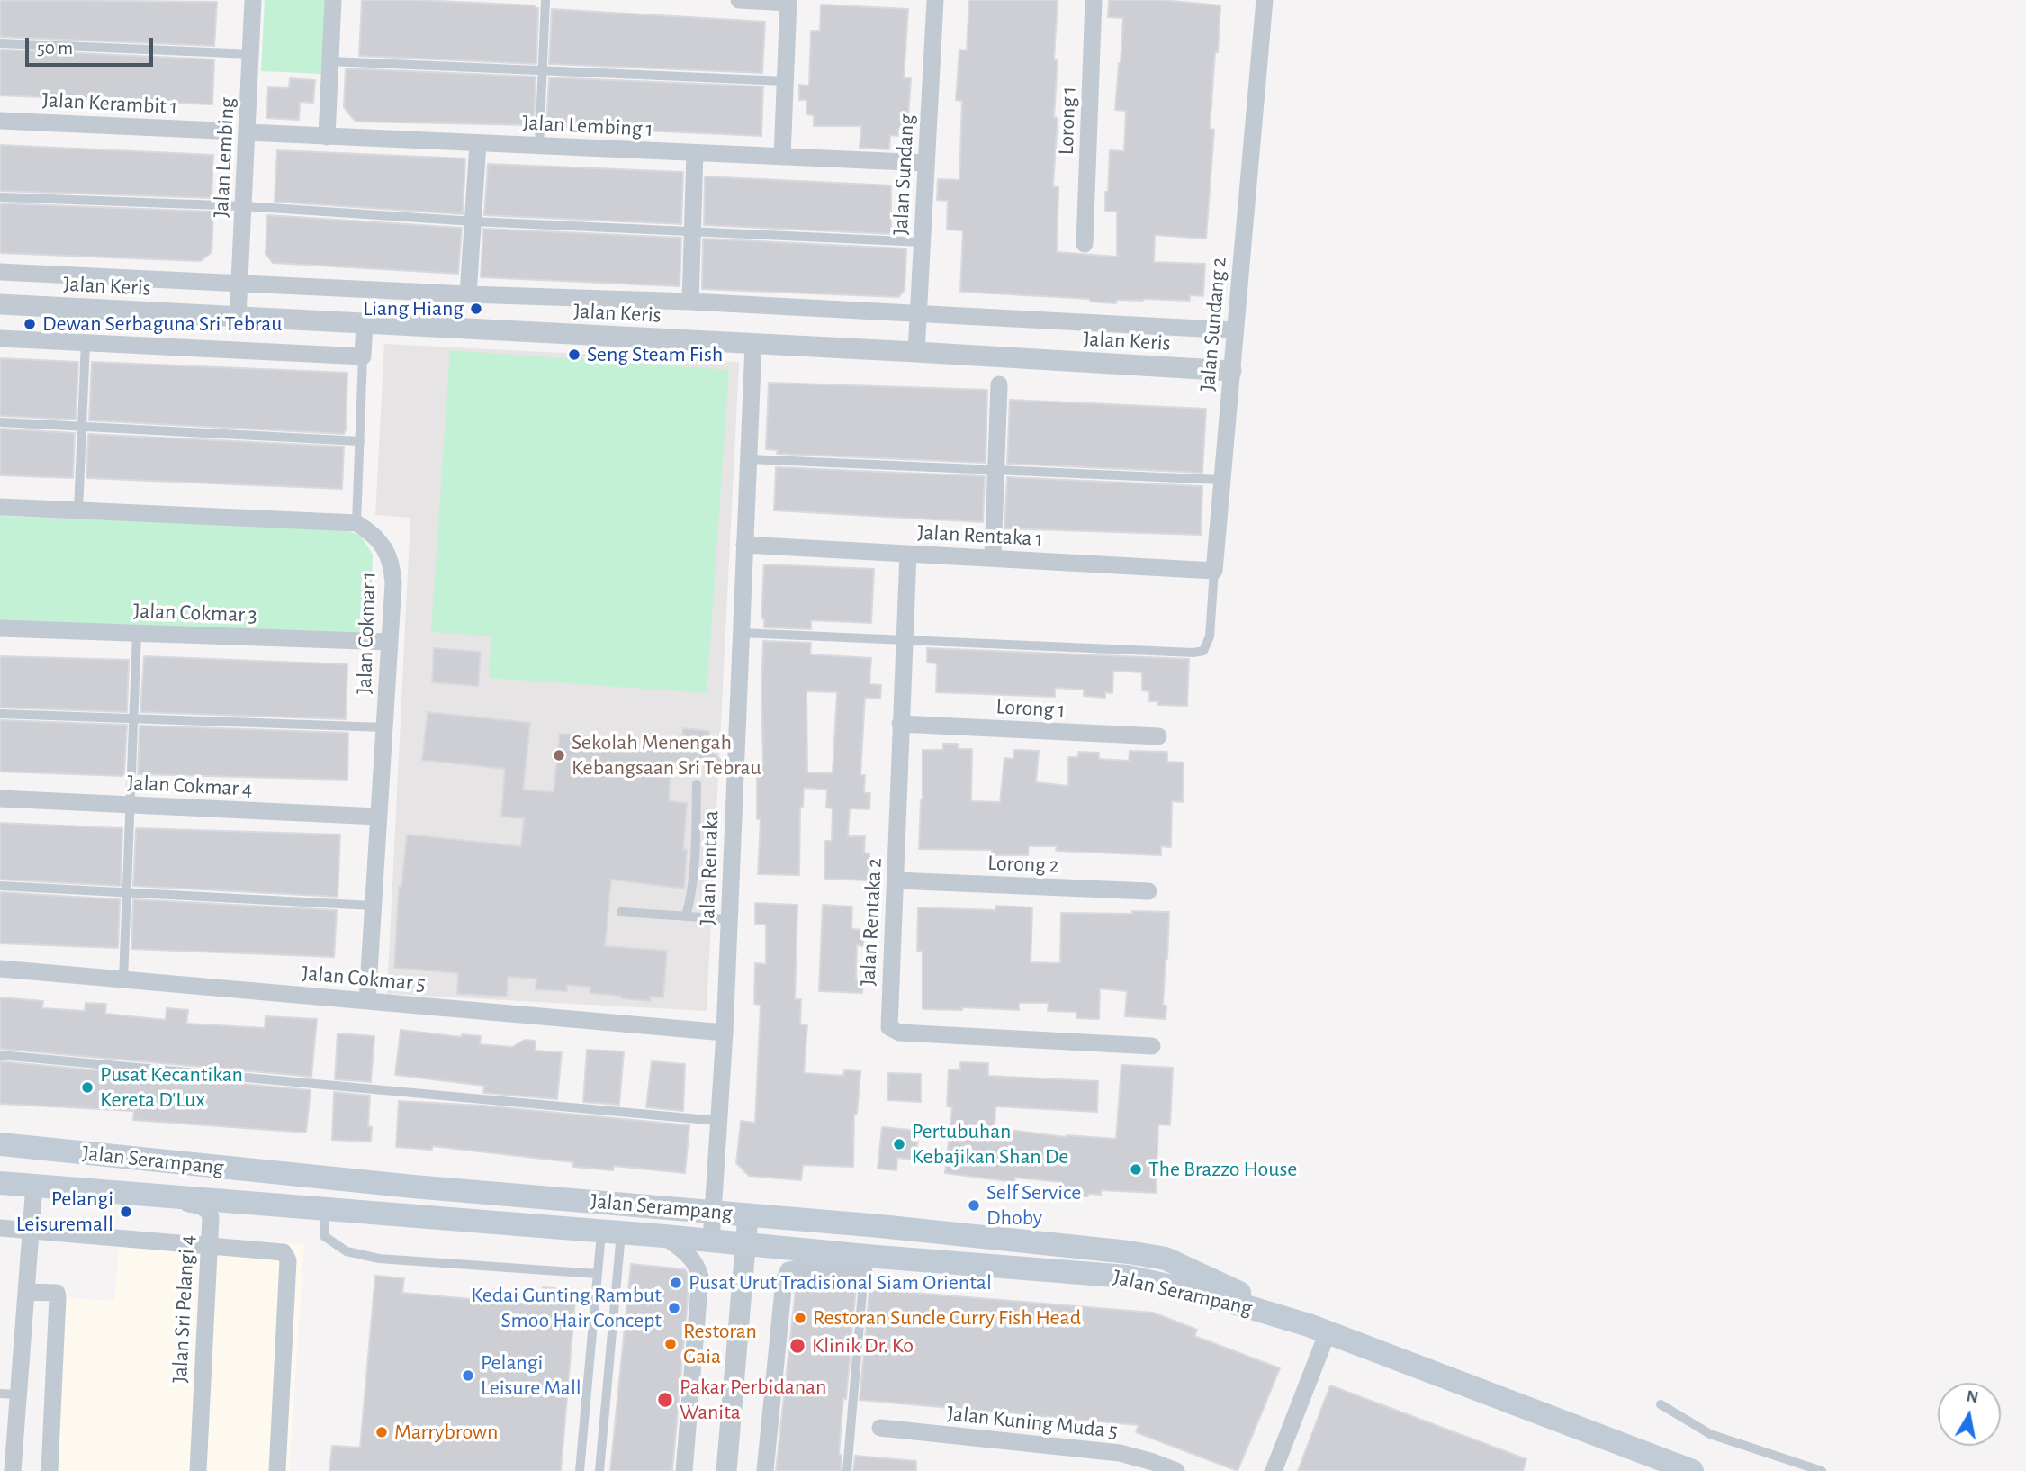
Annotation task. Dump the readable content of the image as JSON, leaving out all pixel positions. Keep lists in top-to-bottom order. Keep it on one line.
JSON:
{"streets":{"main road":["Jalan Serampang"],"street":["Jalan Kerambit 1","Lorong 1","Jalan Lembing 1","Jalan Lembing","Jalan Sundang","Jalan Keris","Jalan Sundang 2","Jalan Rentaka 1","Jalan Cokmar 3","Jalan Cokmar 1","Jalan Cokmar 4","Lorong 2","Jalan Rentaka","Jalan Rentaka 2","Jalan Cokmar 5","Jalan Sri Pelangi 4","Jalan Kuning Muda 5"]},"crossings":[["Lorong 1","Jalan Rentaka 2"],["Jalan Lembing 1","Jalan Lembing"],["Jalan Lembing 1","Jalan Sundang"],["Jalan Lembing","Jalan Keris"],["Jalan Sundang","Jalan Keris"],["Jalan Keris","Jalan Sundang 2"],["Jalan Keris","Jalan Rentaka"],["Jalan Sundang 2","Jalan Rentaka 1"],["Jalan Sundang 2","Jalan Rentaka 2"],["Jalan Rentaka 1","Jalan Rentaka"],["Jalan Rentaka 1","Jalan Rentaka 2"],["Jalan Cokmar 3","Jalan Cokmar 1"],["Jalan Cokmar 1","Jalan Cokmar 4"],["Jalan Cokmar 1","Jalan Cokmar 5"],["Lorong 2","Jalan Rentaka 2"],["Jalan Rentaka","Jalan Cokmar 5"],["Jalan Rentaka","Jalan Serampang"],["Jalan Serampang","Jalan Sri Pelangi 4"]],"places":["Liang Hiang","Dewan Serbaguna Sri Tebrau","Seng Steam Fish","Sekolah Menengah Kebangsaan Sri Tebrau","Pusat Kecantikan Kereta D'Lux","Pertubuhan Kebajikan Shan De","The Brazzo House","Self Service Dhoby","Pelangi Leisuremall","Pusat Urut Tradisional Siam Oriental","Kedai Gunting Rambut Smoo Hair Concept","Restoran Suncle Curry Fish Head","Restoran Gaia","Klinik Dr. Ko","Pelangi Leisure Mall","Pakar Perbidanan Wanita","Marrybrown"],"scale_bar":"50 m","north":"top"}
